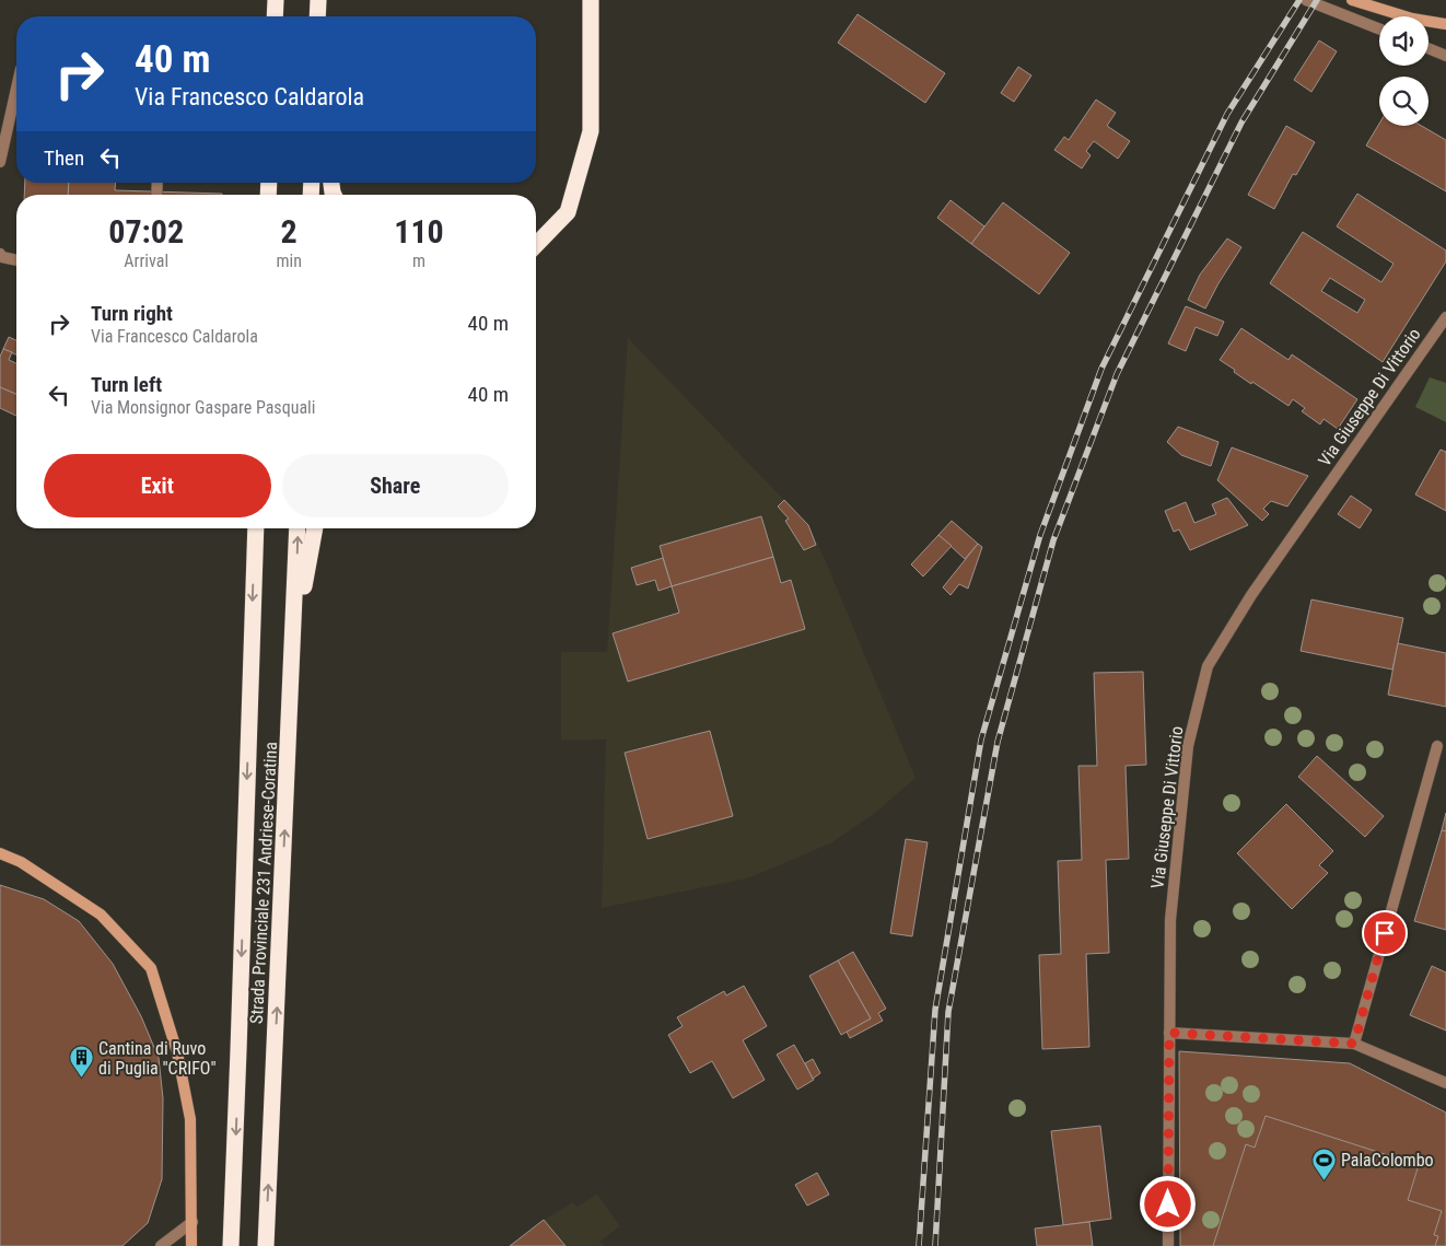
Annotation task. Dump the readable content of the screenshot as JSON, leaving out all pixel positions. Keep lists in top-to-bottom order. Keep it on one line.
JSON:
{"streets":{"highway":["Strada Provinciale 231 Andriese-Coratina"],"street":["Via Giuseppe Di Vittorio"]},"places":{"building":["Cantina di Ruvo di Puglia \"CRIFO\""],"sports":["PalaColombo"]},"page":{"turn":["40 m","Via Francesco Caldarola"],"then":"Then","eta":["07:02","Arrival","2","min","110","m"],"list":[{"name":"Turn right","note":"Via Francesco Caldarola","value":"40 m"},{"name":"Turn left","note":"Via Monsignor Gaspare Pasquali","value":"40 m"}],"buttons":["Exit","Share"]}}
